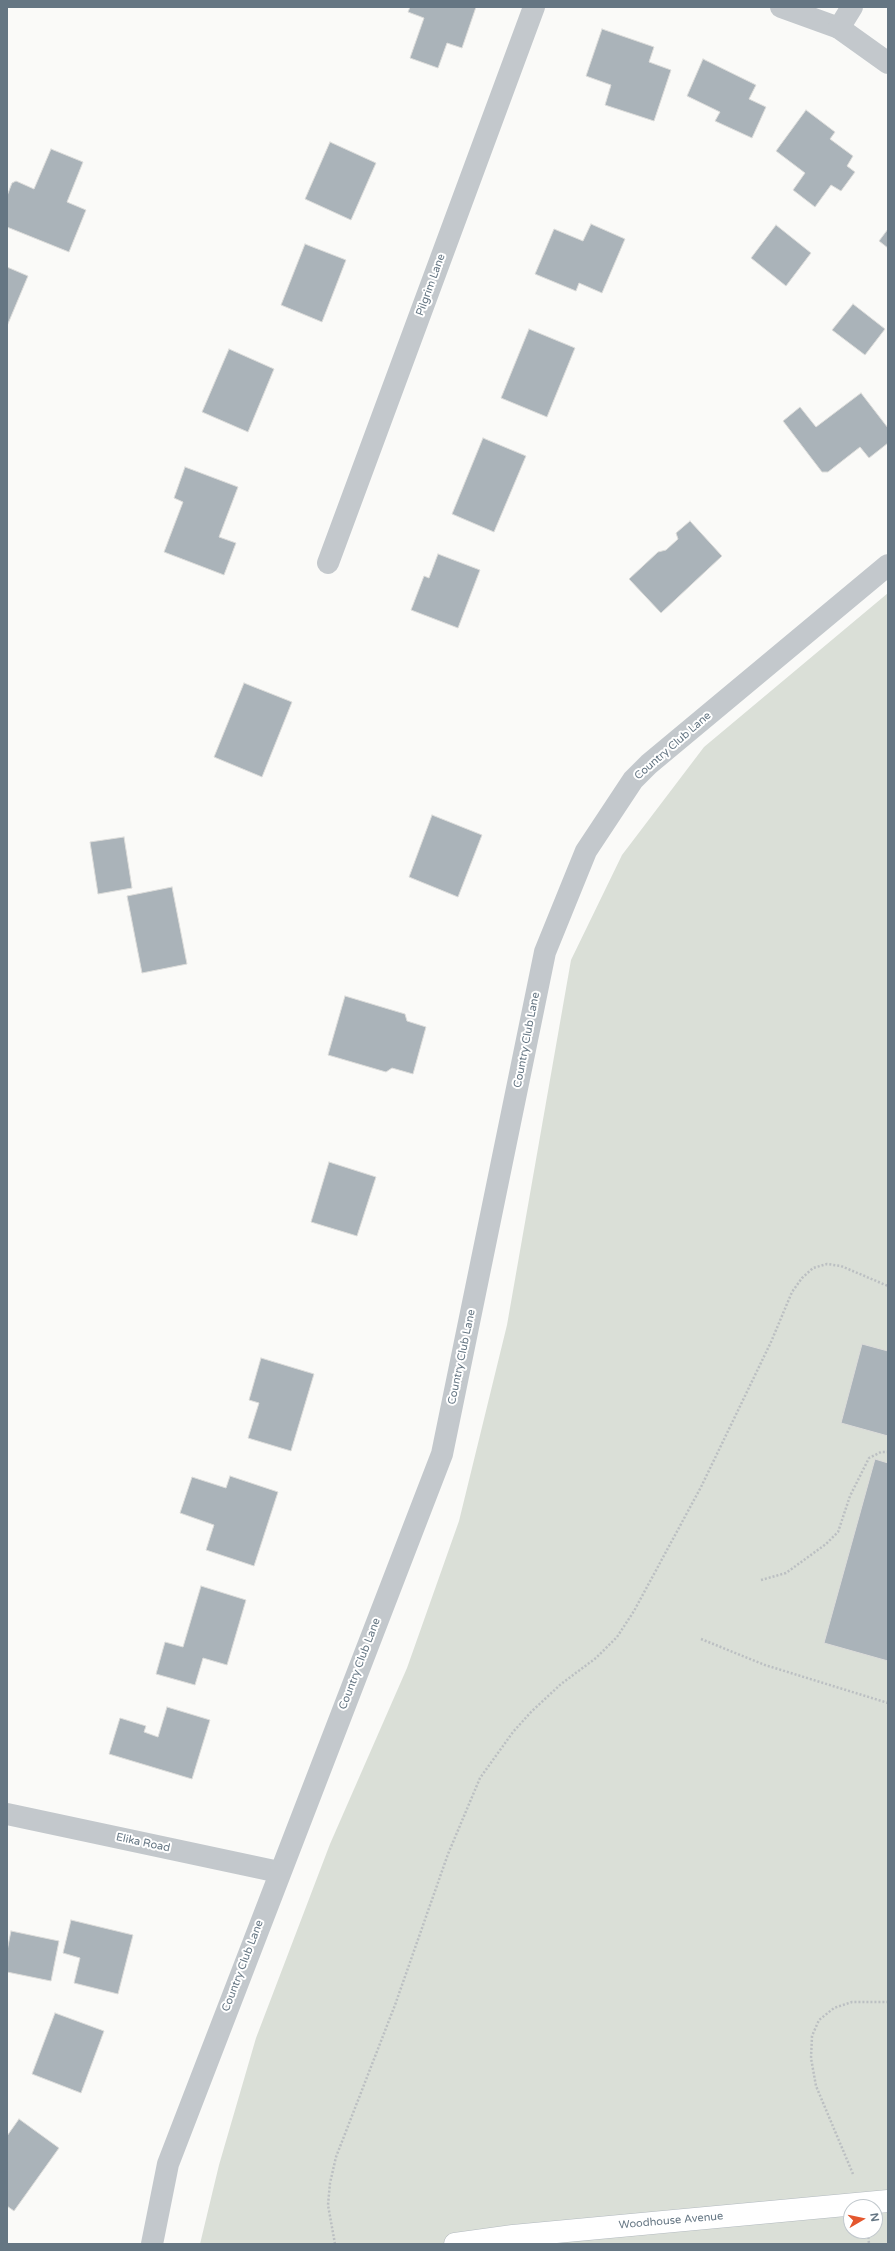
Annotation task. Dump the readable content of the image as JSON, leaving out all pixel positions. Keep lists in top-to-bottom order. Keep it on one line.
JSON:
{"streets":{"main road":["Woodhouse Avenue"],"street":["Pilgrim Lane","Country Club Lane","Elika Road"]},"crossings":[["Country Club Lane","Elika Road"]],"north":"right"}
